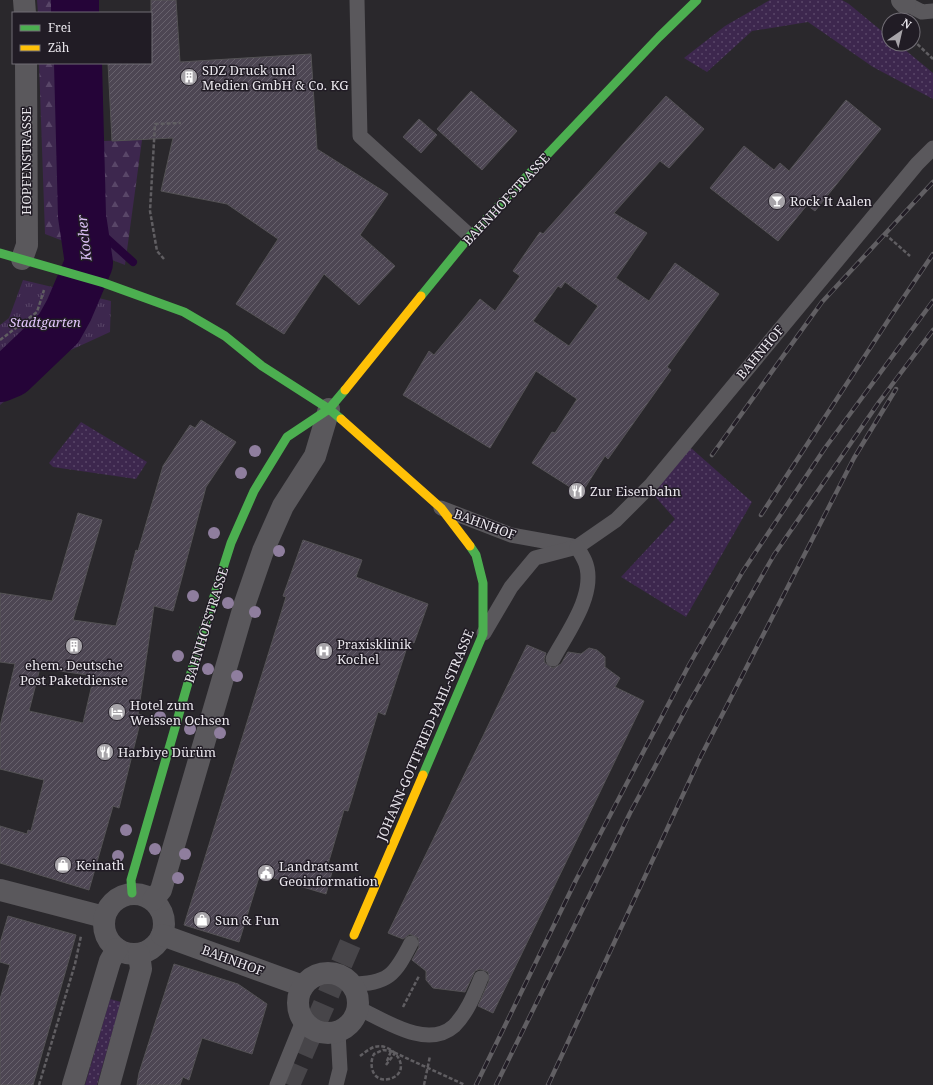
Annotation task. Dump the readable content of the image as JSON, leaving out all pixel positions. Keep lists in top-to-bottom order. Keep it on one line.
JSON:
{"streets":{"main road":["BAHNHOFSTRASSE","JOHANN-GOTTFRIED-PAHL-STRASSE"],"street":["HOPFENSTRASSE","BAHNHOF"]},"crossings":[["HOPFENSTRASSE","JOHANN-GOTTFRIED-PAHL-STRASSE"],["BAHNHOFSTRASSE","BAHNHOF"],["BAHNHOFSTRASSE","JOHANN-GOTTFRIED-PAHL-STRASSE"],["BAHNHOF","JOHANN-GOTTFRIED-PAHL-STRASSE"]],"water":["Kocher"],"parks":["Stadtgarten"],"places":{"building":["SDZ Druck und Medien GmbH & Co. KG","ehem. Deutsche Post Paketdienste"],"bar":["Rock It Aalen"],"restaurant":["Zur Eisenbahn","Harbiye Dürüm"],"hospital":["Praxisklinik Kochel"],"hotel":["Hotel zum Weissen Ochsen"],"shop":["Keinath","Sun & Fun"],"public building":["Landratsamt Geoinformation"]},"legend":["Frei","Zäh"],"north":"top right"}
